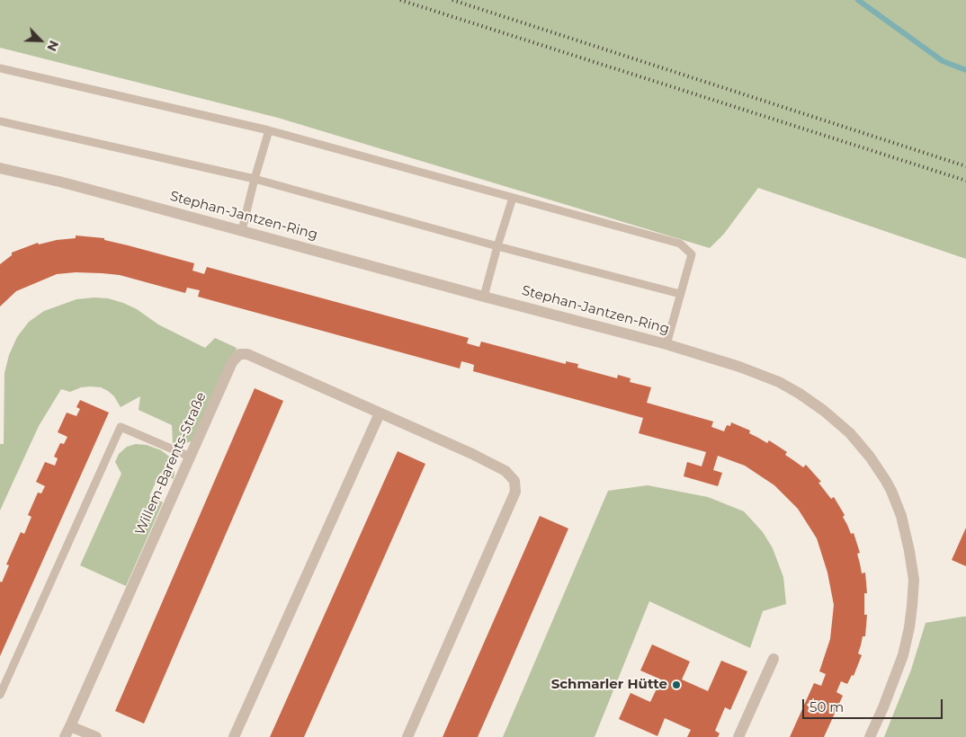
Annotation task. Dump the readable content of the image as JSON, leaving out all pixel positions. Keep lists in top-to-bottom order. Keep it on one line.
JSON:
{"streets":{"street":["Stephan-Jantzen-Ring","Willem-Barents-Straße"]},"places":["Schmarler Hütte"],"scale_bar":"50 m","north":"bottom right"}
